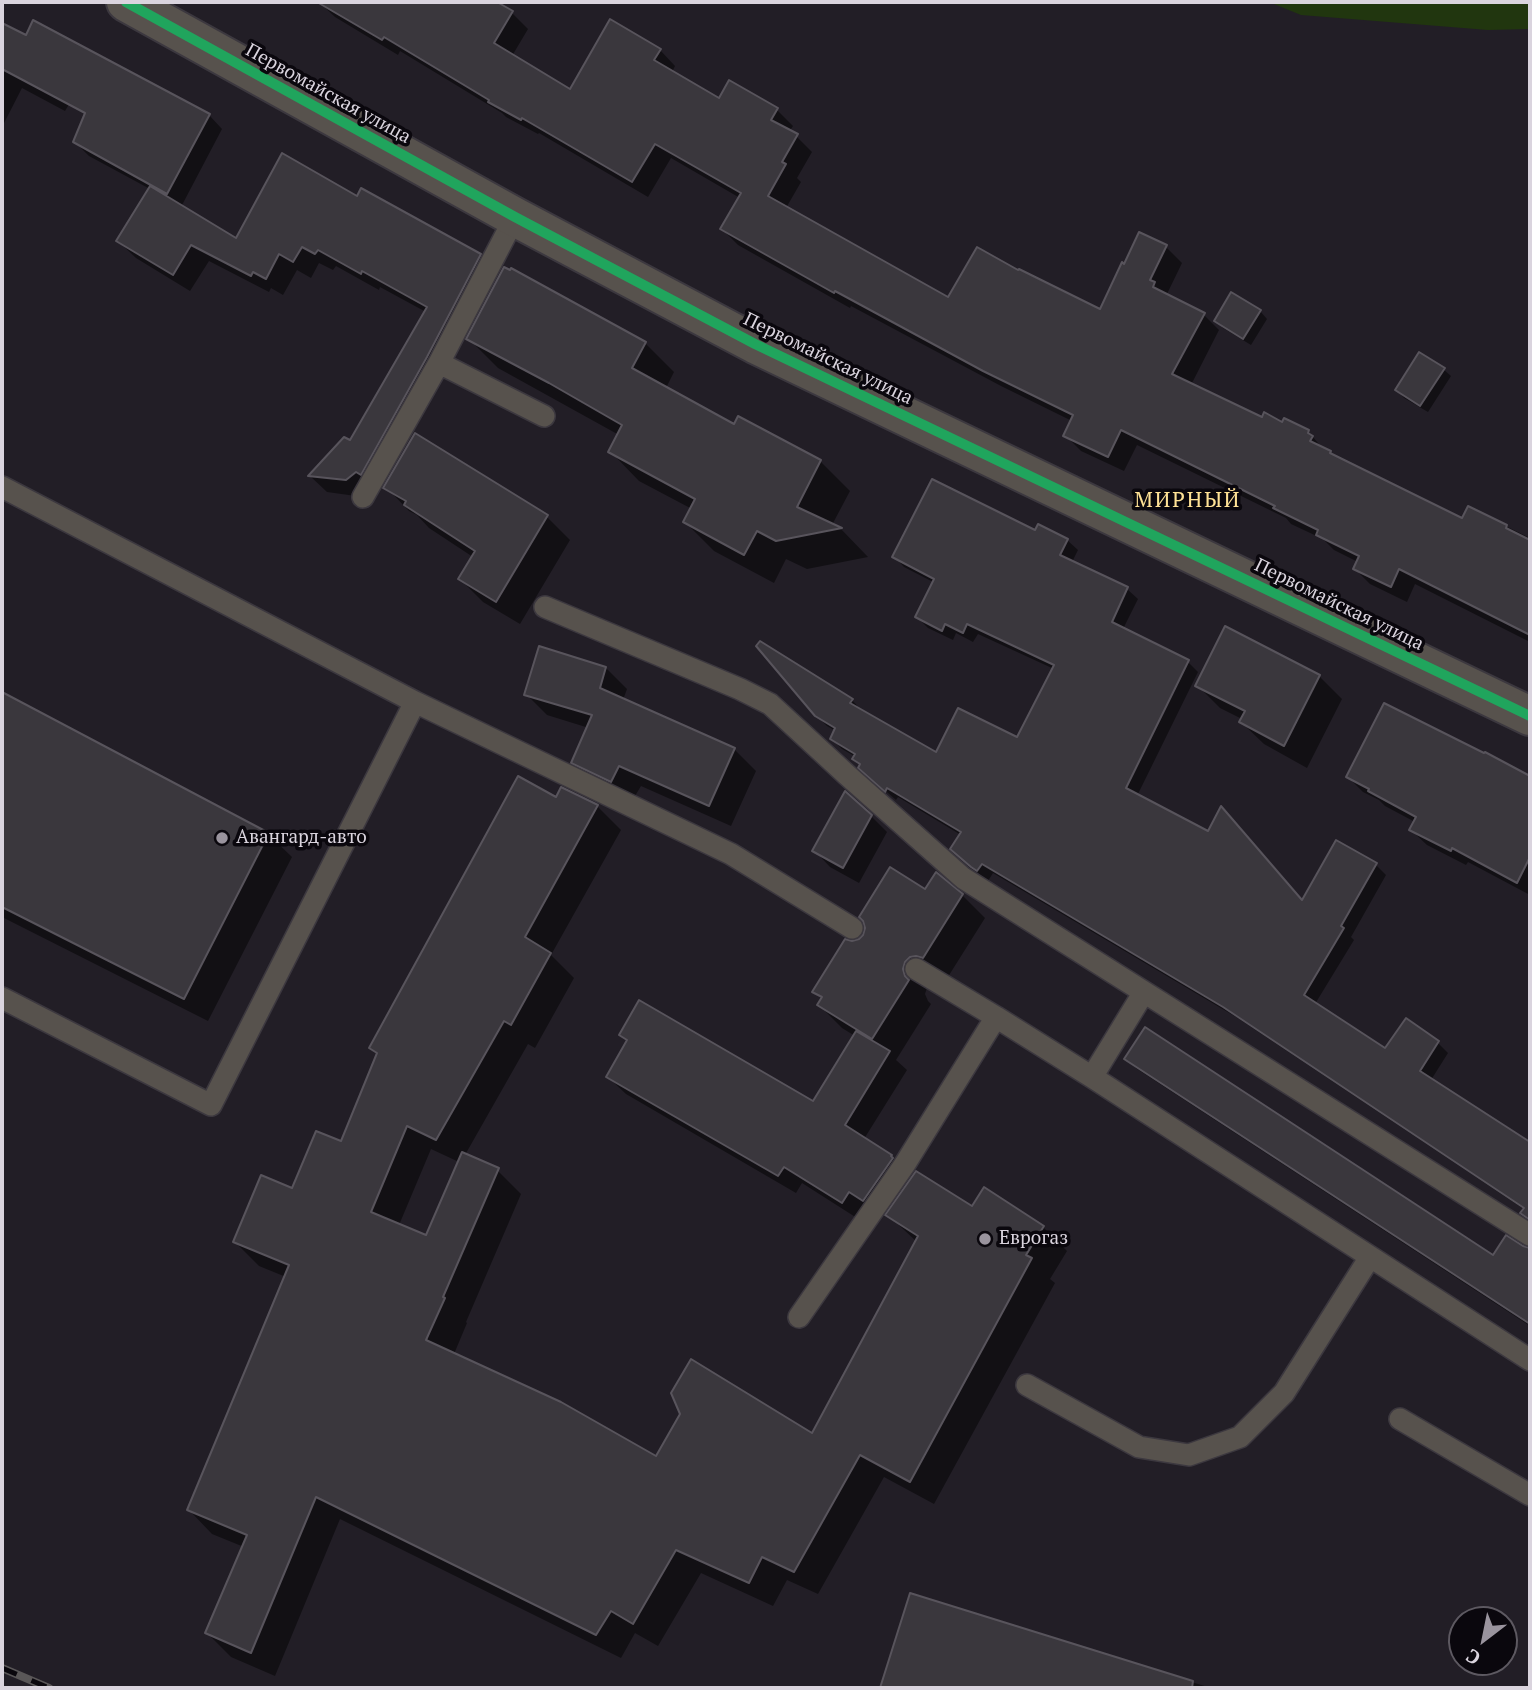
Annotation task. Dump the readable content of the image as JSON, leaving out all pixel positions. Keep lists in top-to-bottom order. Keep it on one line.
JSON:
{"streets":{"street":["Первомайская улица"]},"districts":["МИРНЫЙ"],"places":["Авангард-авто","Еврогаз"],"north":"bottom left"}
